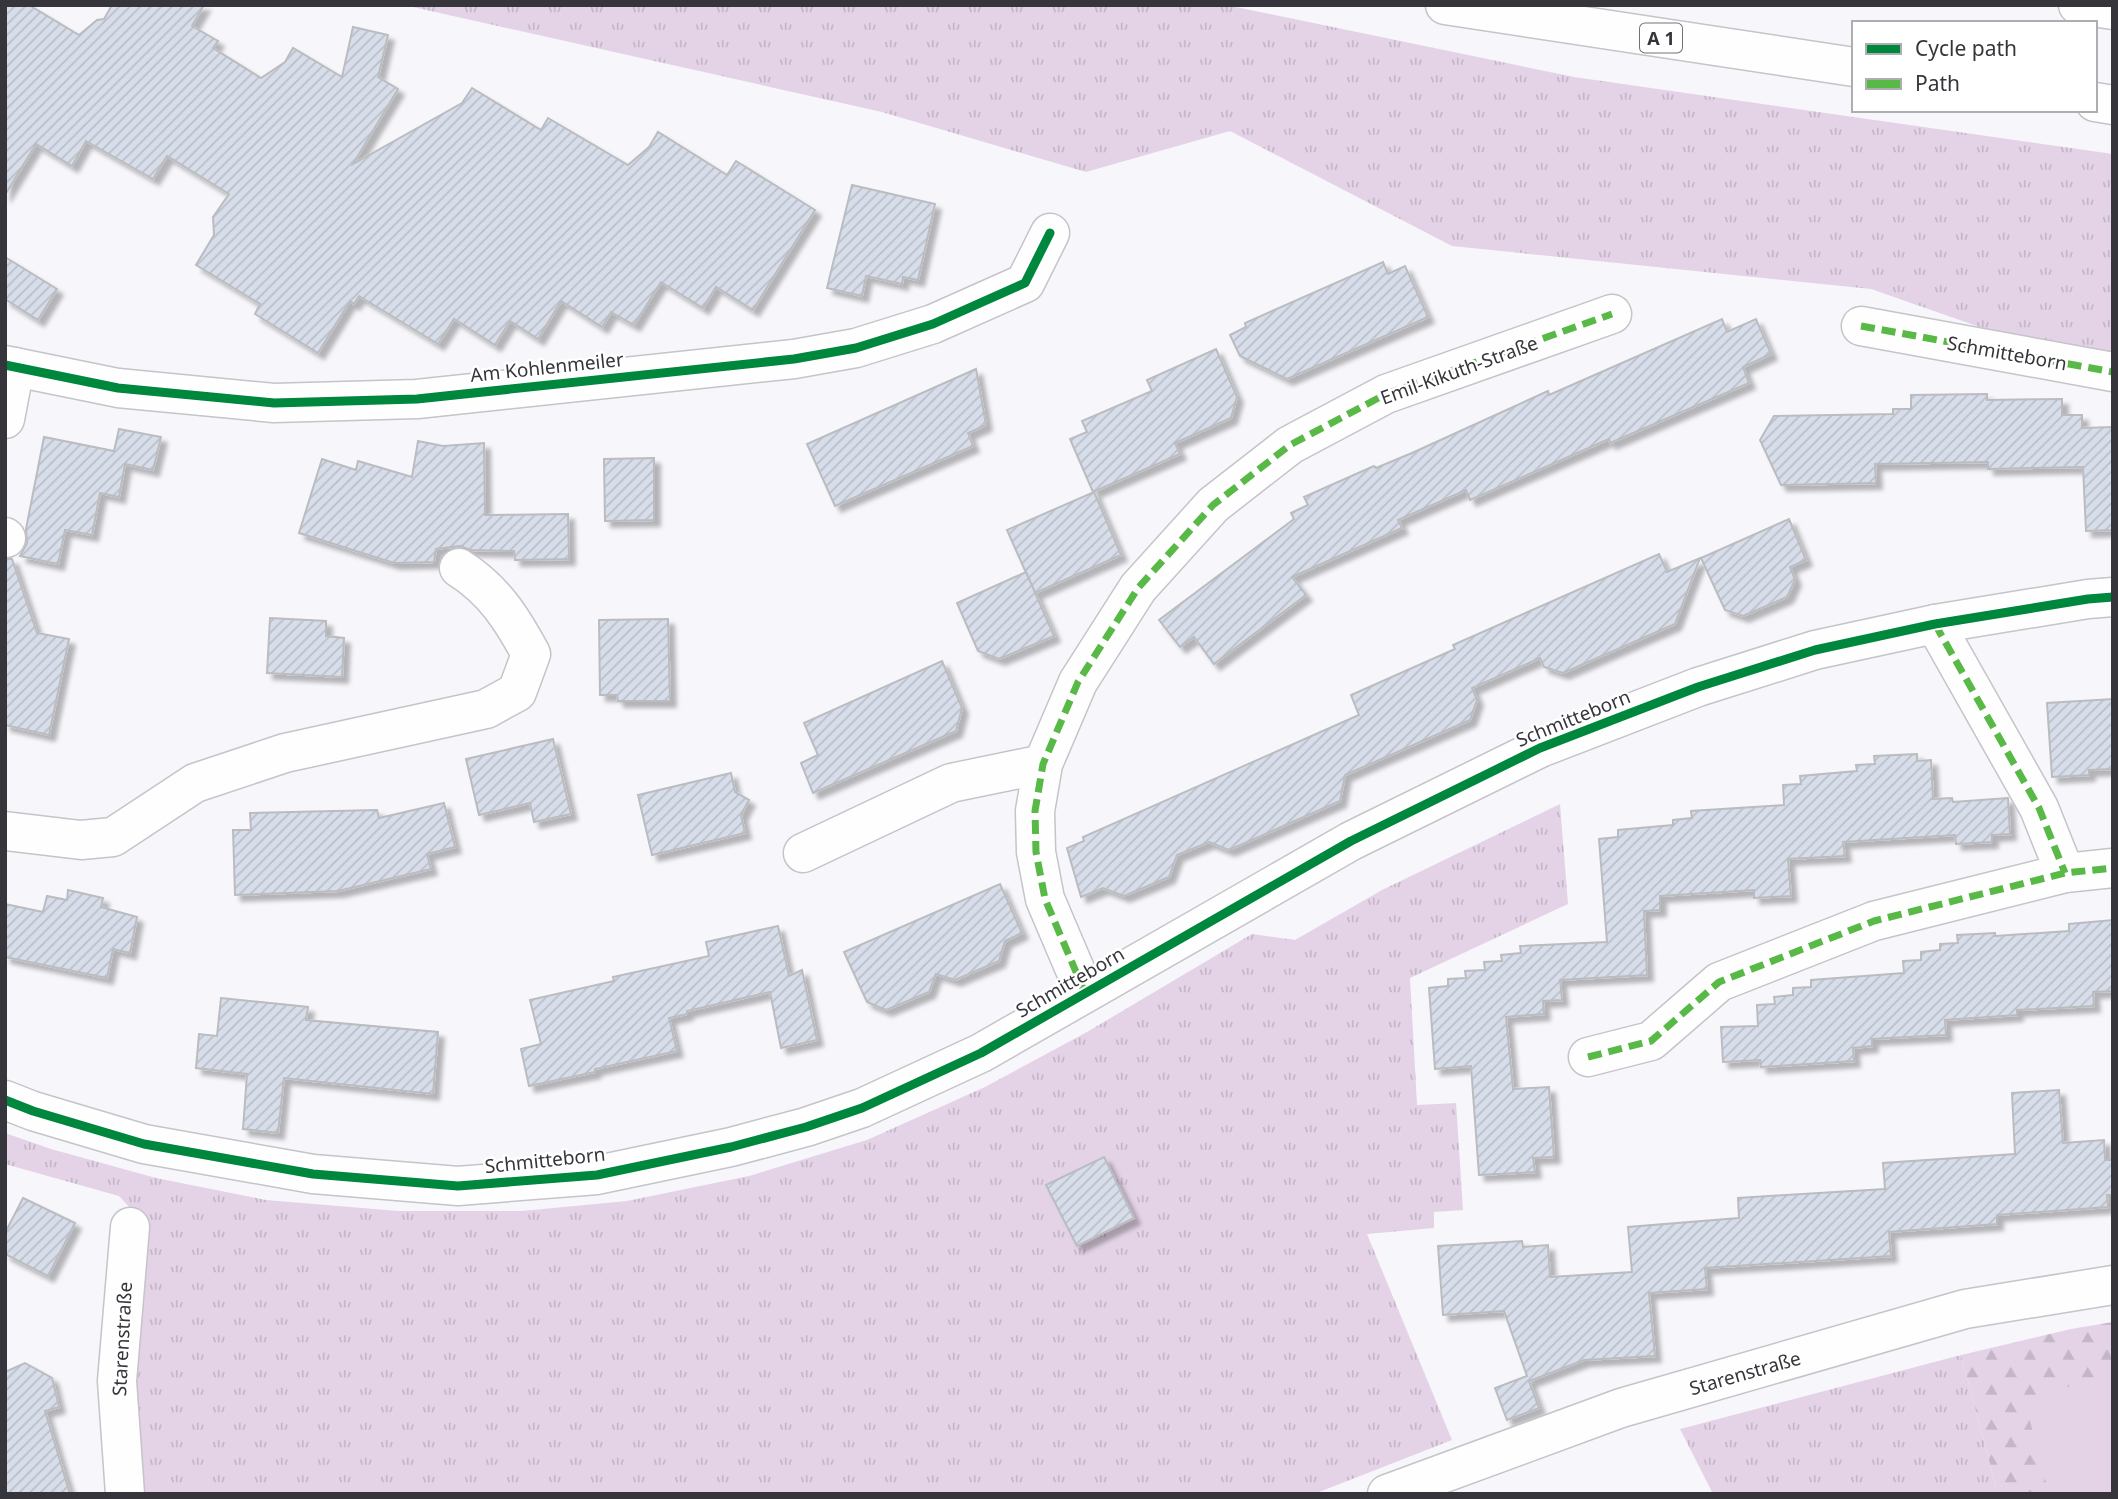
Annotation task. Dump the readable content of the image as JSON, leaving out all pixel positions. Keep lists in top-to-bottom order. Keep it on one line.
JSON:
{"streets":{"main road":["A 1","Schmitteborn","Am Kohlenmeiler","Emil-Kikuth-Straße","Starenstraße"]},"crossings":[["Schmitteborn","Emil-Kikuth-Straße"]],"legend":["Cycle path","Path"]}
